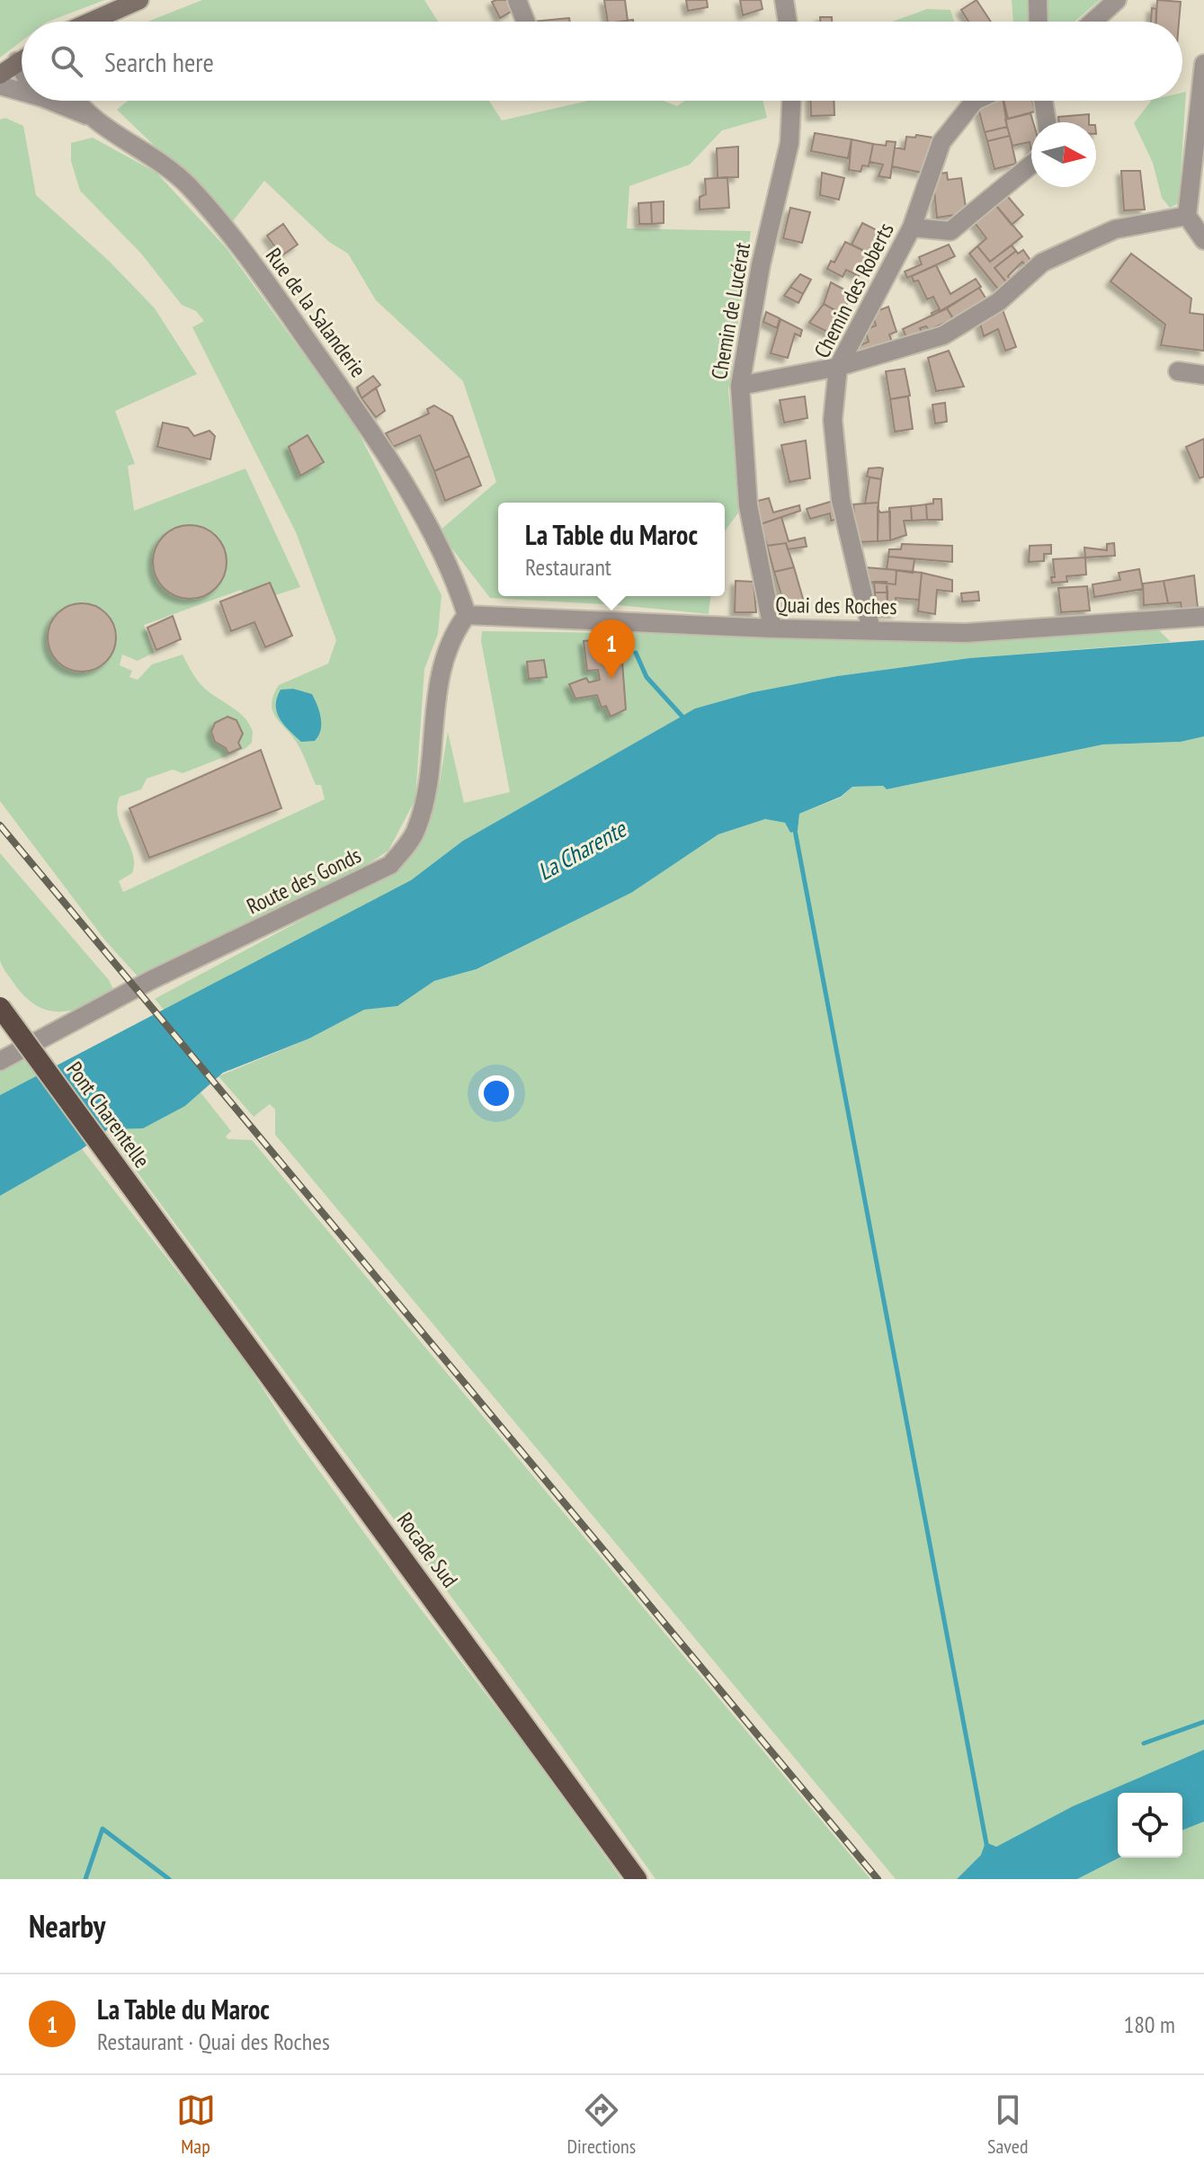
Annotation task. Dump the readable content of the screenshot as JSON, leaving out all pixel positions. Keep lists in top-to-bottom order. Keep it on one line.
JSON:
{"streets":{"highway":["Pont Charentelle","Rocade Sud"],"street":["Chemin des Roberts","Chemin de Lucérat","Rue de la Salanderie","Quai des Roches","Route des Gonds"]},"crossings":[["Chemin des Roberts","Quai des Roches"],["Chemin de Lucérat","Quai des Roches"],["Rue de la Salanderie","Quai des Roches"],["Rue de la Salanderie","Route des Gonds"],["Quai des Roches","Route des Gonds"],["Pont Charentelle","Rocade Sud"]],"water":["La Charente"],"north":"right","page":{"search":"Search here","popup":["La Table du Maroc","Restaurant"],"pins":"1","heading":"Nearby","list":[{"mark":"1","name":"La Table du Maroc","note":"Restaurant · Quai des Roches","value":"180 m"}],"nav":["Map","Directions","Saved"]}}
